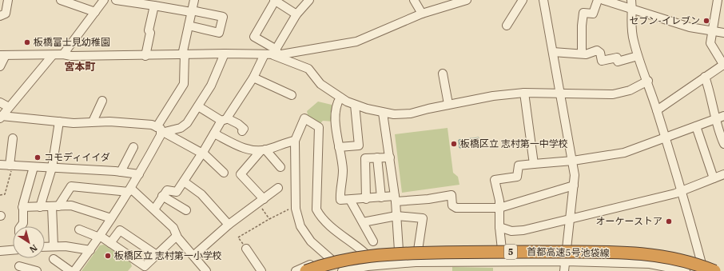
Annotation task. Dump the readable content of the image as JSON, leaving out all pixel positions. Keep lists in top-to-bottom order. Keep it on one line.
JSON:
{"streets":{"highway":["5","首都高速5号池袋線"]},"districts":["宮本町"],"places":["セブン-イレブン","板橋富士見幼稚園","板橋区立 志村第一中学校","コモディイイダ","オーケーストア","板橋区立 志村第一小学校"],"north":"bottom right"}
